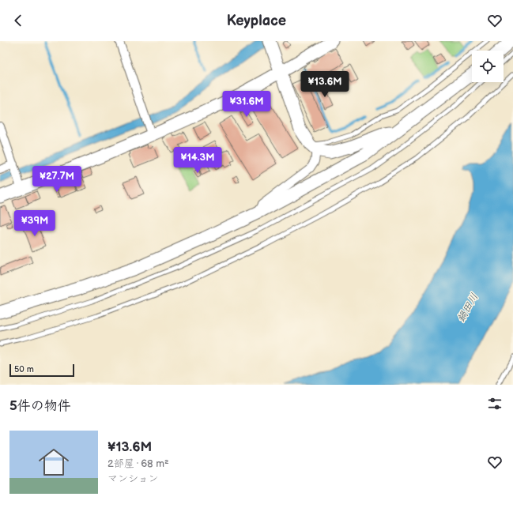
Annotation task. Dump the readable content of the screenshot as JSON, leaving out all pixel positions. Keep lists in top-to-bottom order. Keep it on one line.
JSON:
{"water":["鍋田川"],"scale_bar":"50 m","page":{"header":"Keyplace","price":["¥13.6M","¥31.6M","¥14.3M","¥27.7M","¥39M"],"scale":"50 m","heading":"5件の物件","list":[{"name":"¥13.6M","note":"2部屋 · 68 m² · マンション"}]}}
